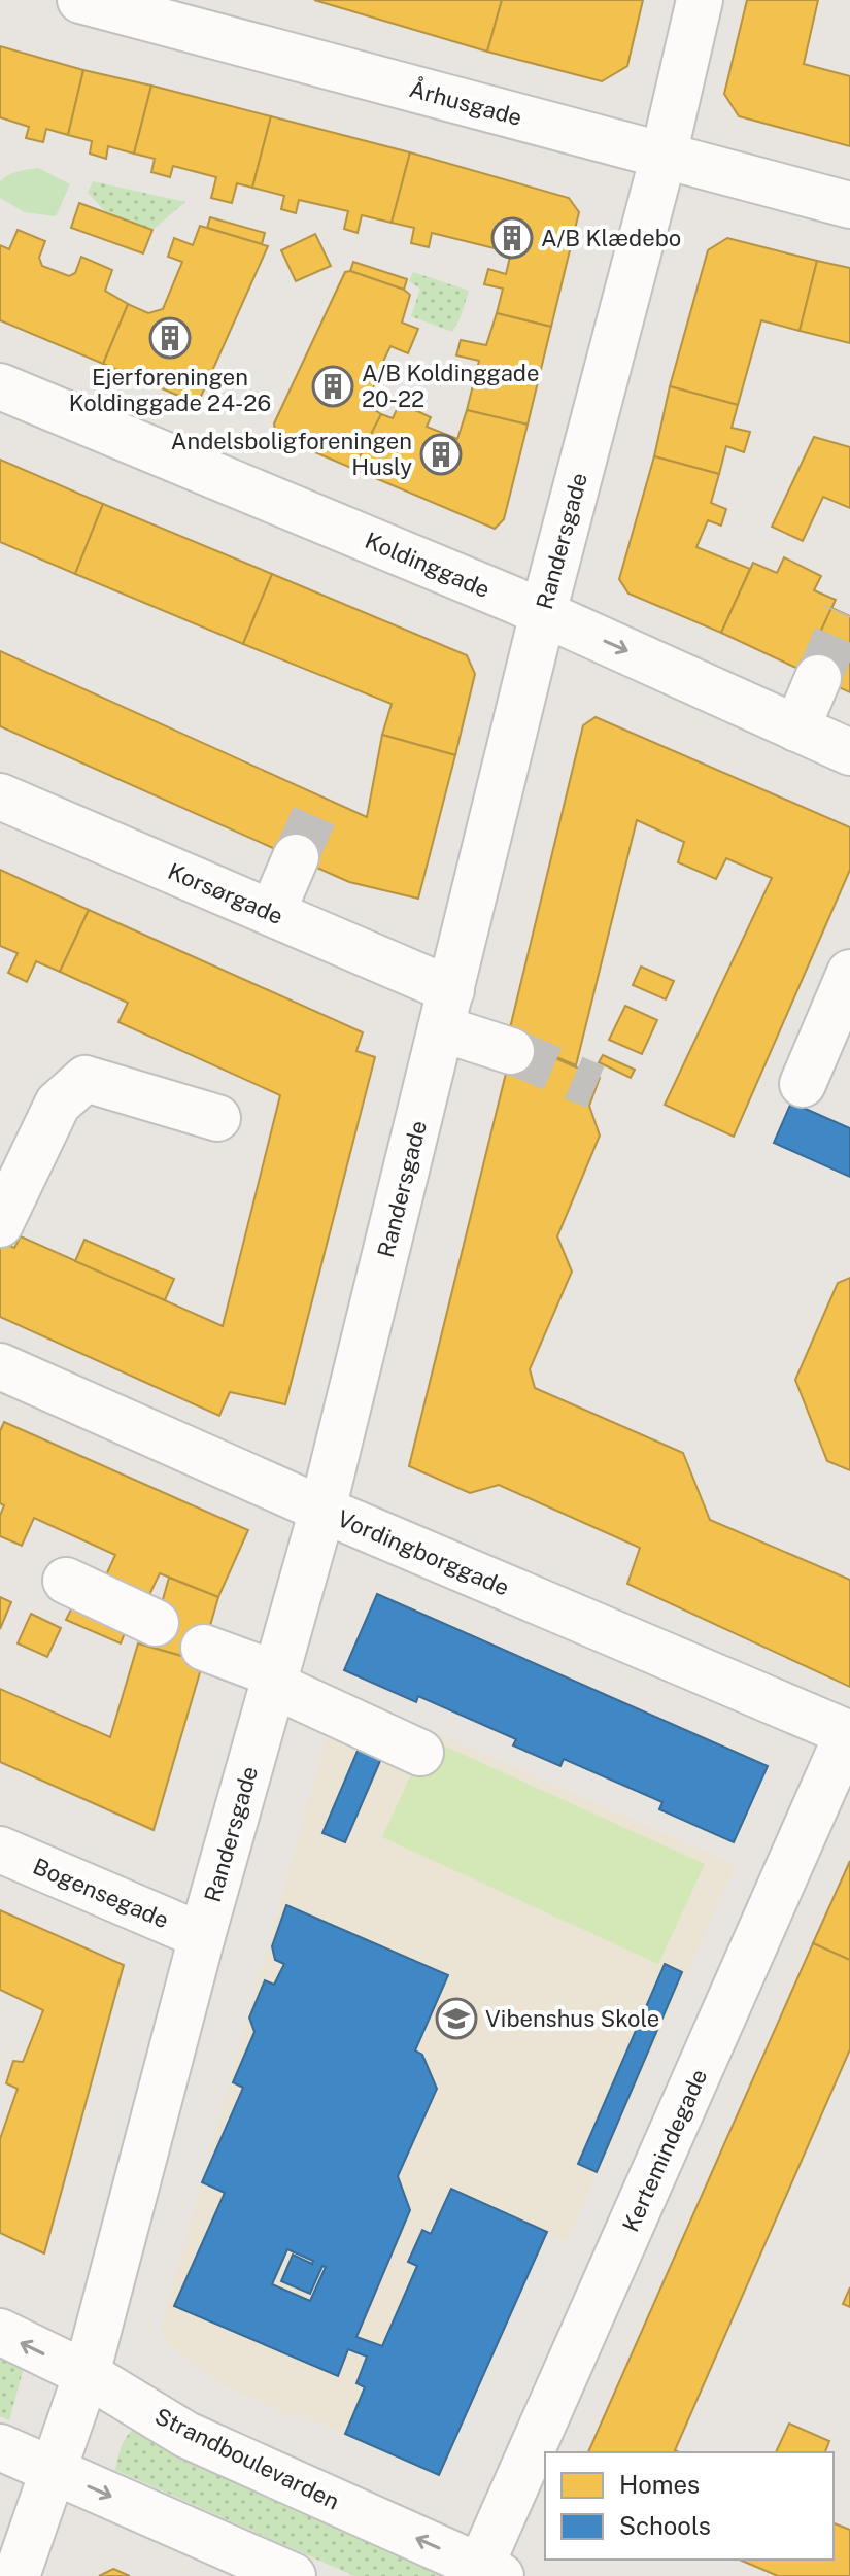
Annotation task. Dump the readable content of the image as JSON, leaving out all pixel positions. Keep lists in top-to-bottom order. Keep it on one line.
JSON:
{"streets":{"street":["Århusgade","Randersgade","Koldinggade","Korsørgade","Vordingborggade","Bogensegade","Kertemindegade","Strandboulevarden"]},"crossings":[["Århusgade","Randersgade"],["Randersgade","Koldinggade"],["Randersgade","Korsørgade"],["Randersgade","Vordingborggade"],["Randersgade","Bogensegade"],["Randersgade","Strandboulevarden"],["Vordingborggade","Kertemindegade"],["Kertemindegade","Strandboulevarden"]],"places":{"building":["A/B Klædebo","Ejerforeningen Koldinggade 24-26","A/B Koldinggade 20-22","Andelsboligforeningen Husly"],"school or university":["Vibenshus Skole"]},"legend":["Homes","Schools"]}
